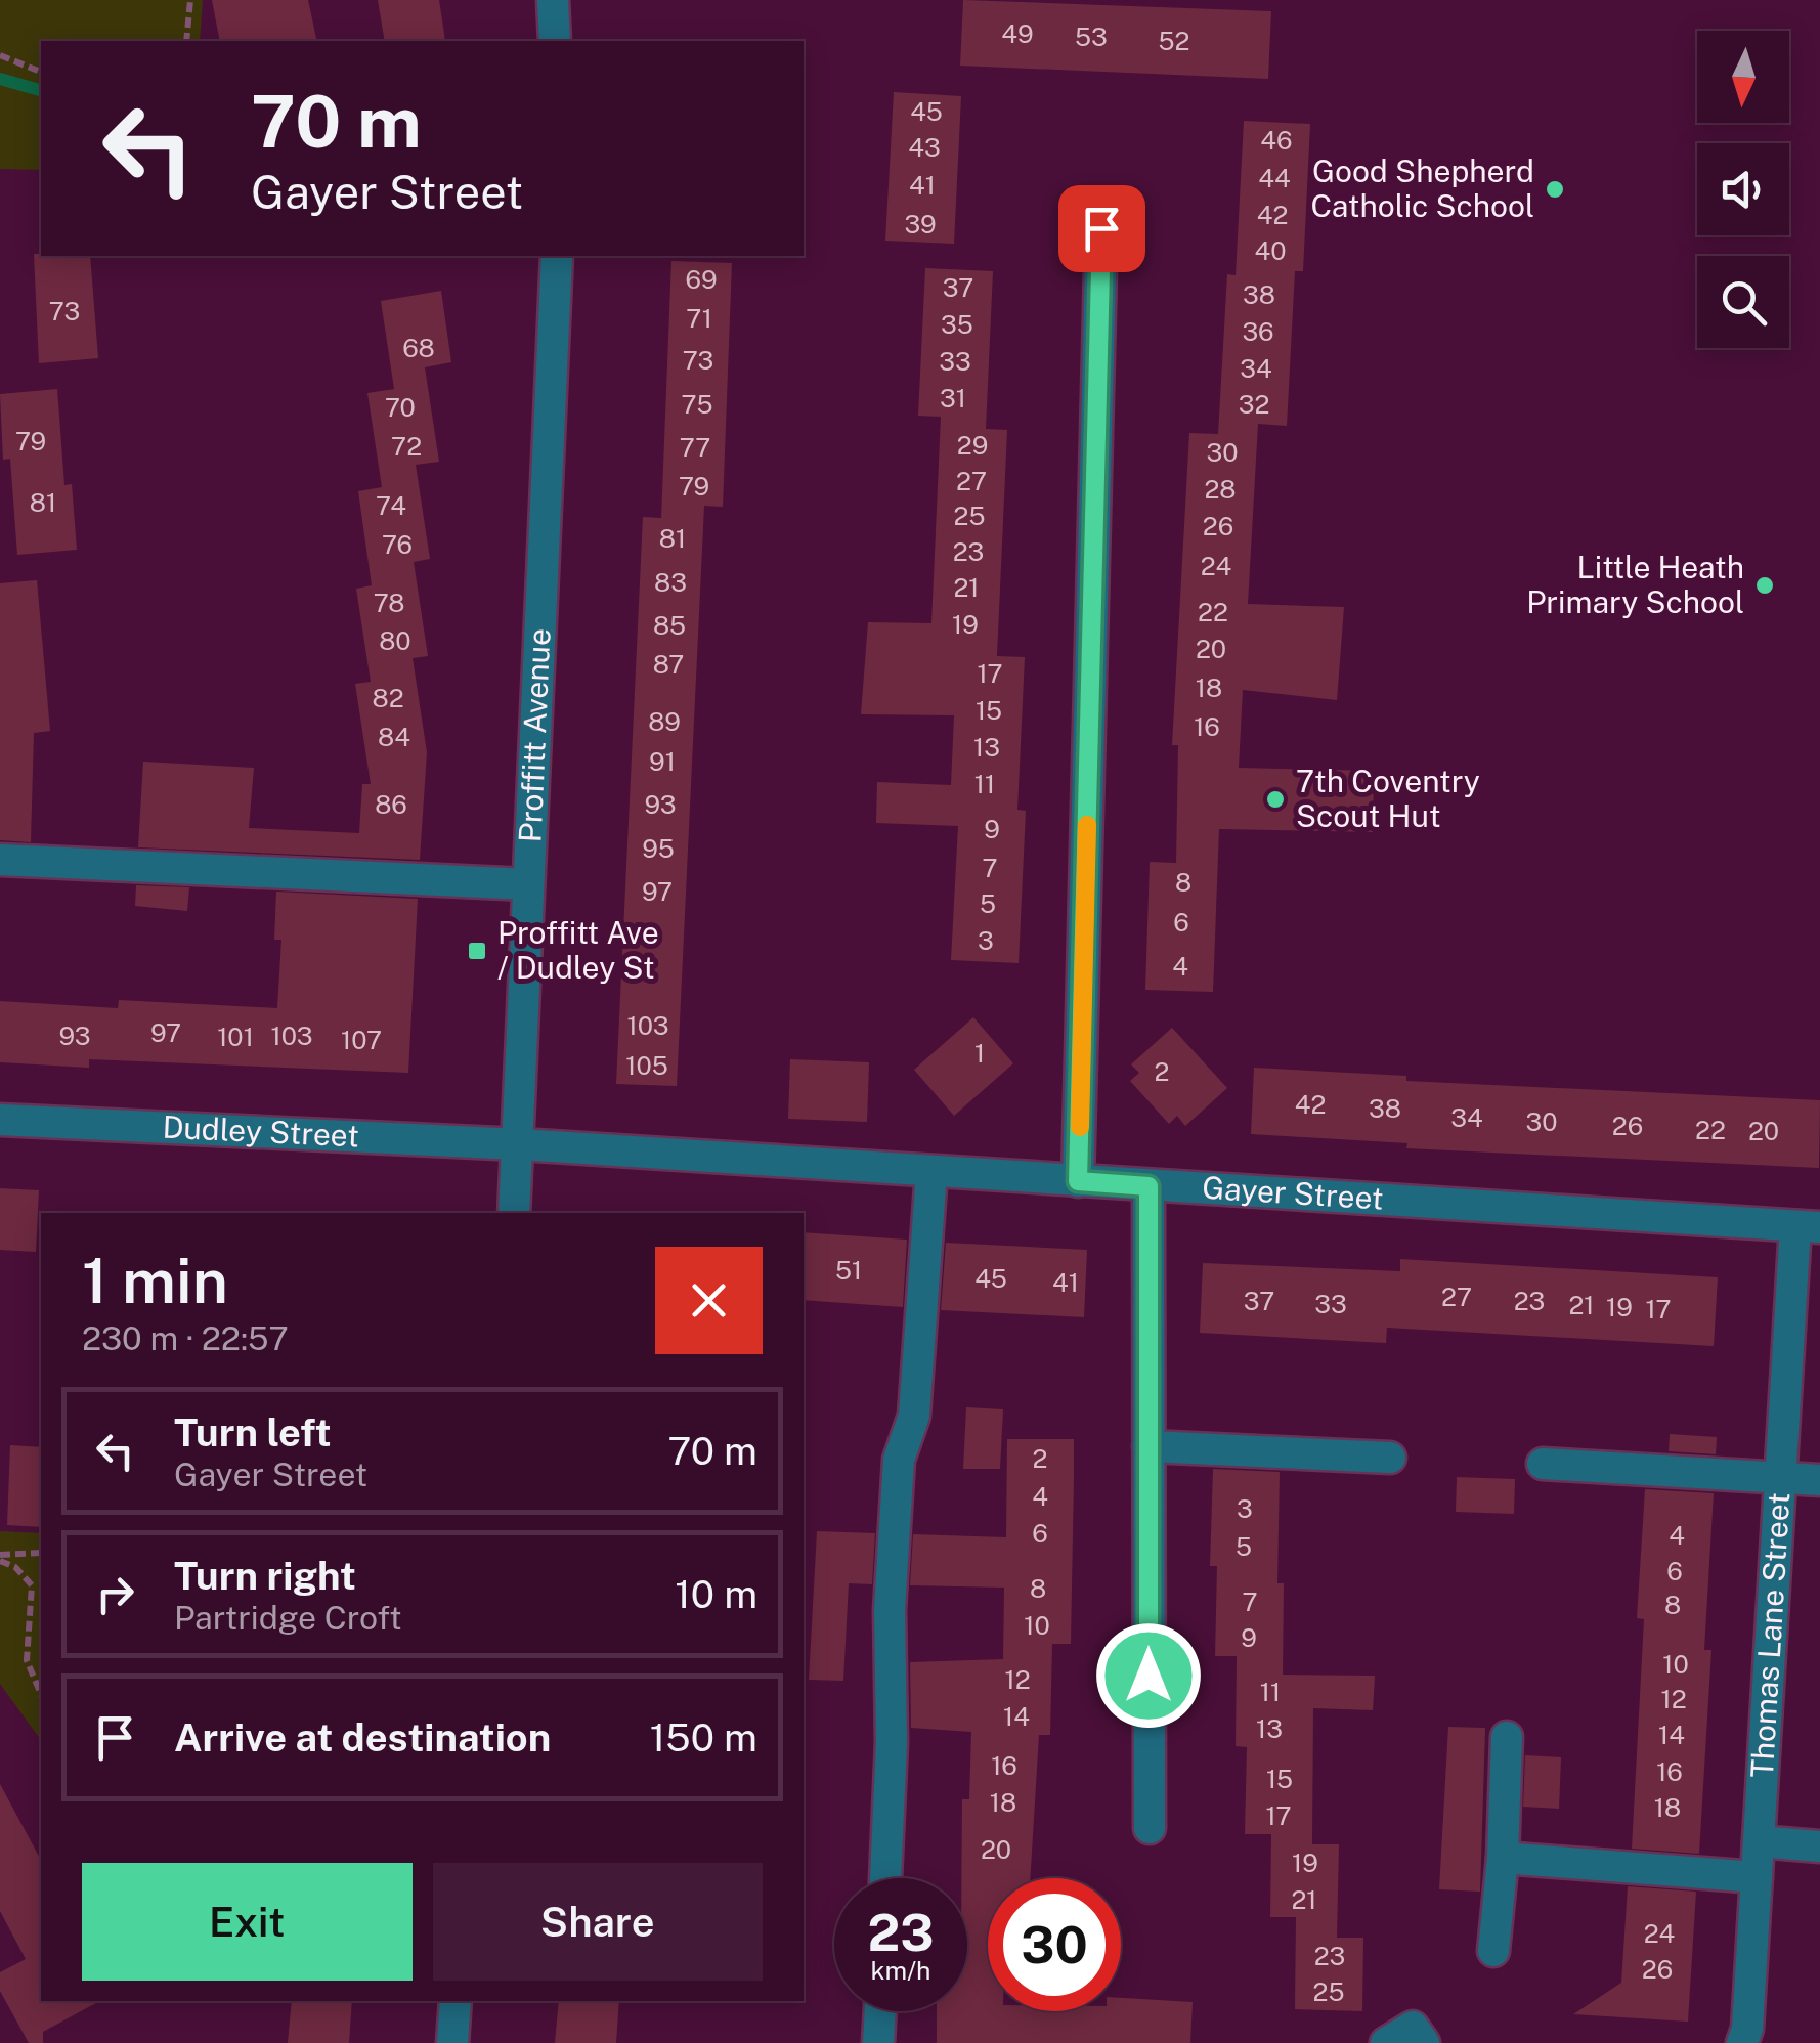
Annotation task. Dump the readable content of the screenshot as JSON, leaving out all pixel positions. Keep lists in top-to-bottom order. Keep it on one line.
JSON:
{"streets":{"street":["Proffitt Avenue","Dudley Street","Gayer Street","Thomas Lane Street"]},"crossings":[["Proffitt Avenue","Dudley Street"],["Proffitt Avenue","Gayer Street"],["Dudley Street","Gayer Street"],["Gayer Street","Thomas Lane Street"]],"places":{"other":["Good Shepherd Catholic School","Little Heath Primary School","7th Coventry Scout Hut"],"transit":["Proffitt Ave / Dudley St"]},"house_numbers":["49","53","52","45","46","43","44","41","42","39","40","69","37","38","73","71","35","36","68","73","33","34","31","75","32","70","79","29","72","77","30","27","79","28","81","74","25","26","81","76","23","24","83","21","78","22","19","85","80","20","87","17","18","82","15","89","16","84","13","91","11","86","93","9","95","7","8","97","5","6","3","4","103","97","93","103","101","107","1","105","2","42","38","34","30","26","22","20","51","45","41","27","37","23","33","21","19","17","2","4","3","6","4","5","6","8","7","8","10","9","10","12","11","12","14","13","14","16","16","15","18","18","17","20","19","21","24","23","26","25"],"north":"bottom","page":{"turn":["70 m","Gayer Street"],"heading":["1 min","230 m · 22:57"],"list":[{"name":"Turn left","note":"Gayer Street","value":"70 m"},{"name":"Turn right","note":"Partridge Croft","value":"10 m"},{"name":"Arrive at destination","value":"150 m"}],"buttons":["Exit","Share"],"speed":"23 km/h","limit":"30"}}
